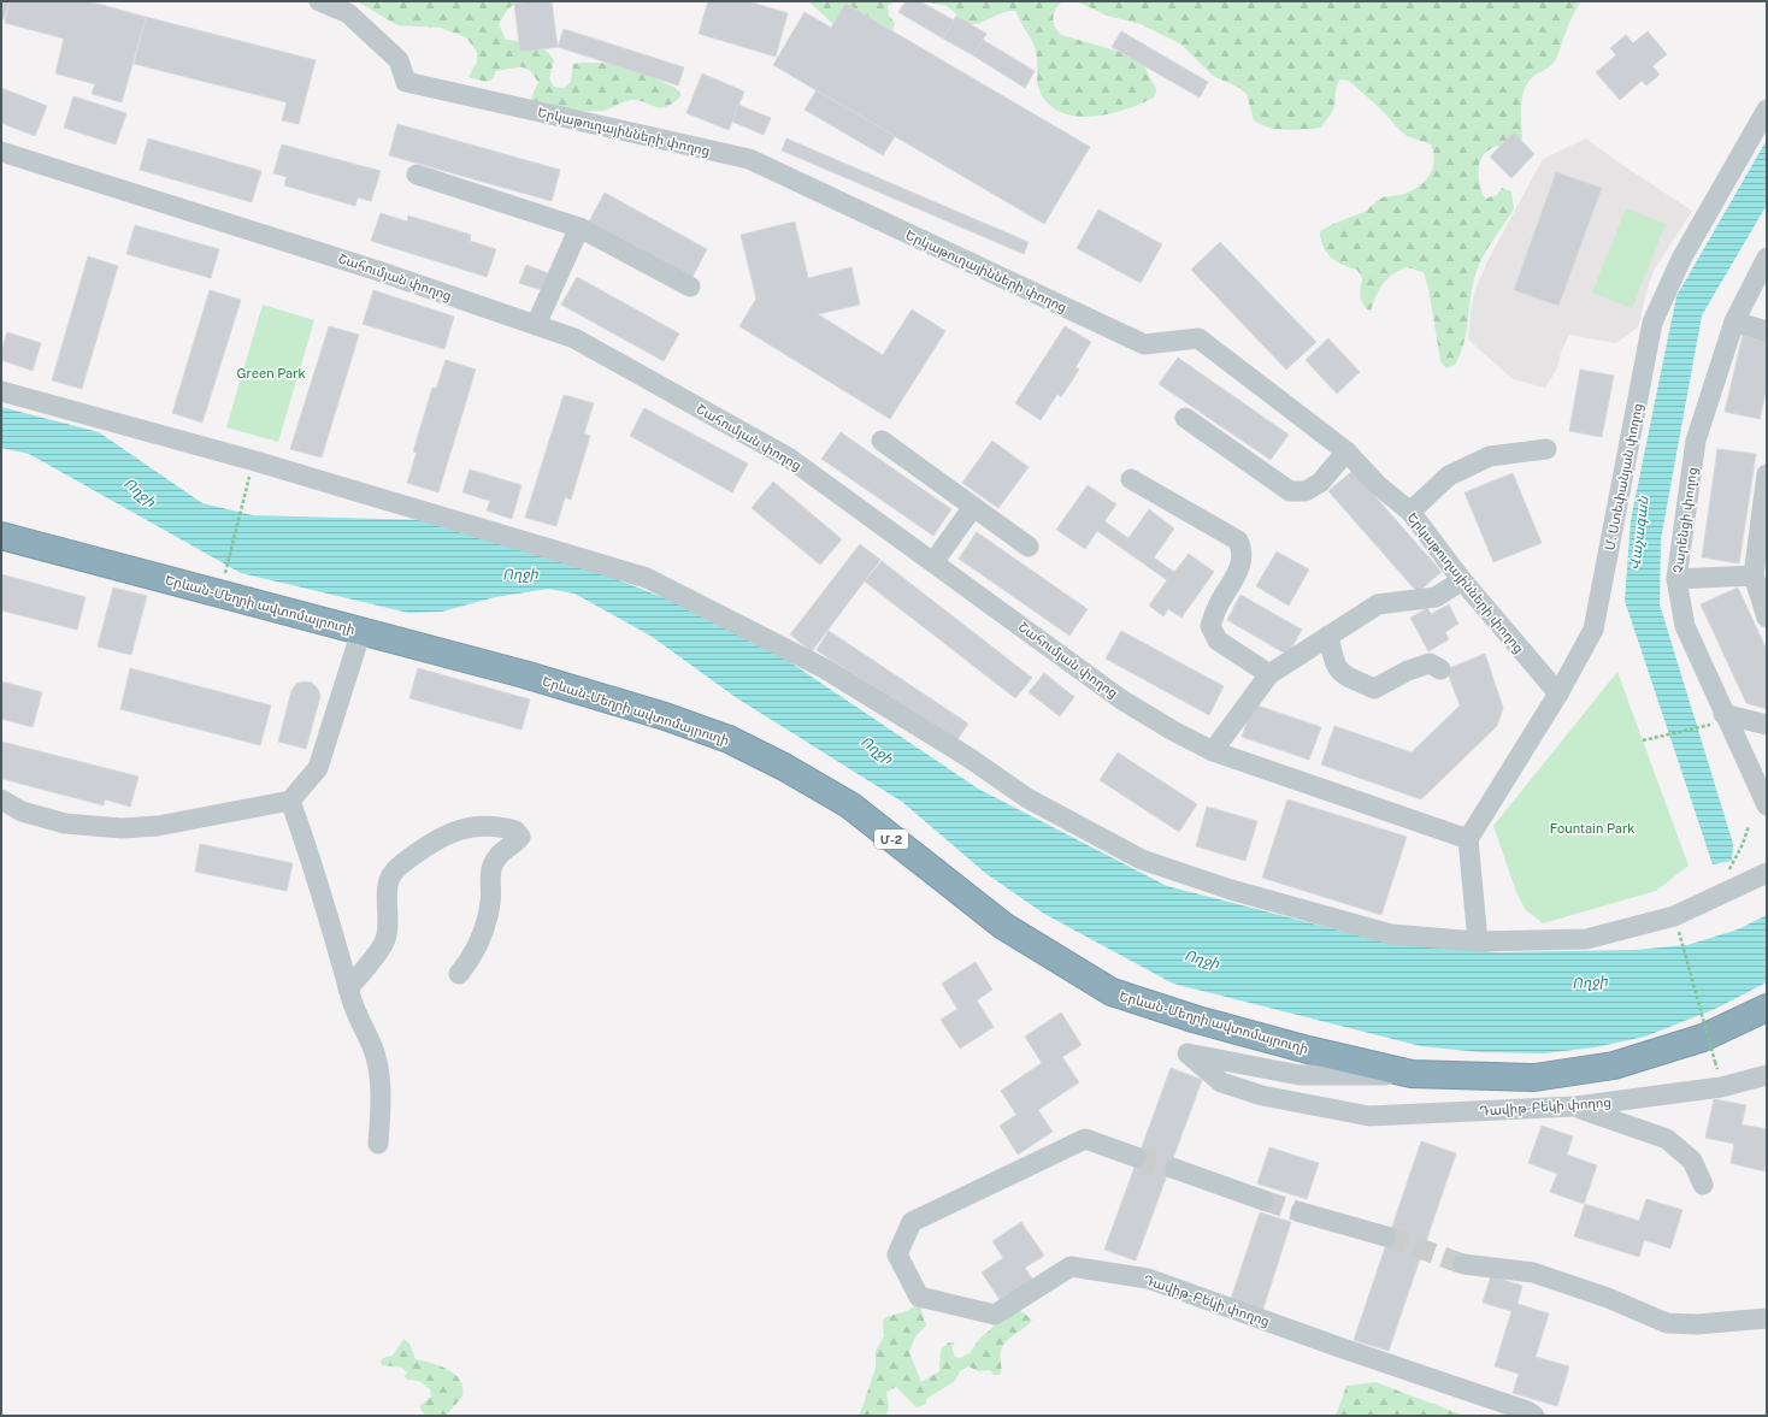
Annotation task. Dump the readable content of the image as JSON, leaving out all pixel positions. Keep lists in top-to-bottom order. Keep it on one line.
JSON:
{"streets":{"highway":["Երևան-Մեղրի ավտոմայրուղի","Մ-2"],"street":["Երկաթուղայինների փողոց","Շահումյան փողոց","Մ. Ստեփանյան փողոց","Չարենցի փողոց","Դավիթ-Բեկի փողոց"]},"crossings":[["Երկաթուղայինների փողոց","Մ. Ստեփանյան փողոց"],["Շահումյան փողոց","Մ. Ստեփանյան փողոց"],["Երևան-Մեղրի ավտոմայրուղի","Դավիթ-Բեկի փողոց"]],"water":["Ողջի","Վաչագան"],"parks":["Green Park","Fountain Park"]}
